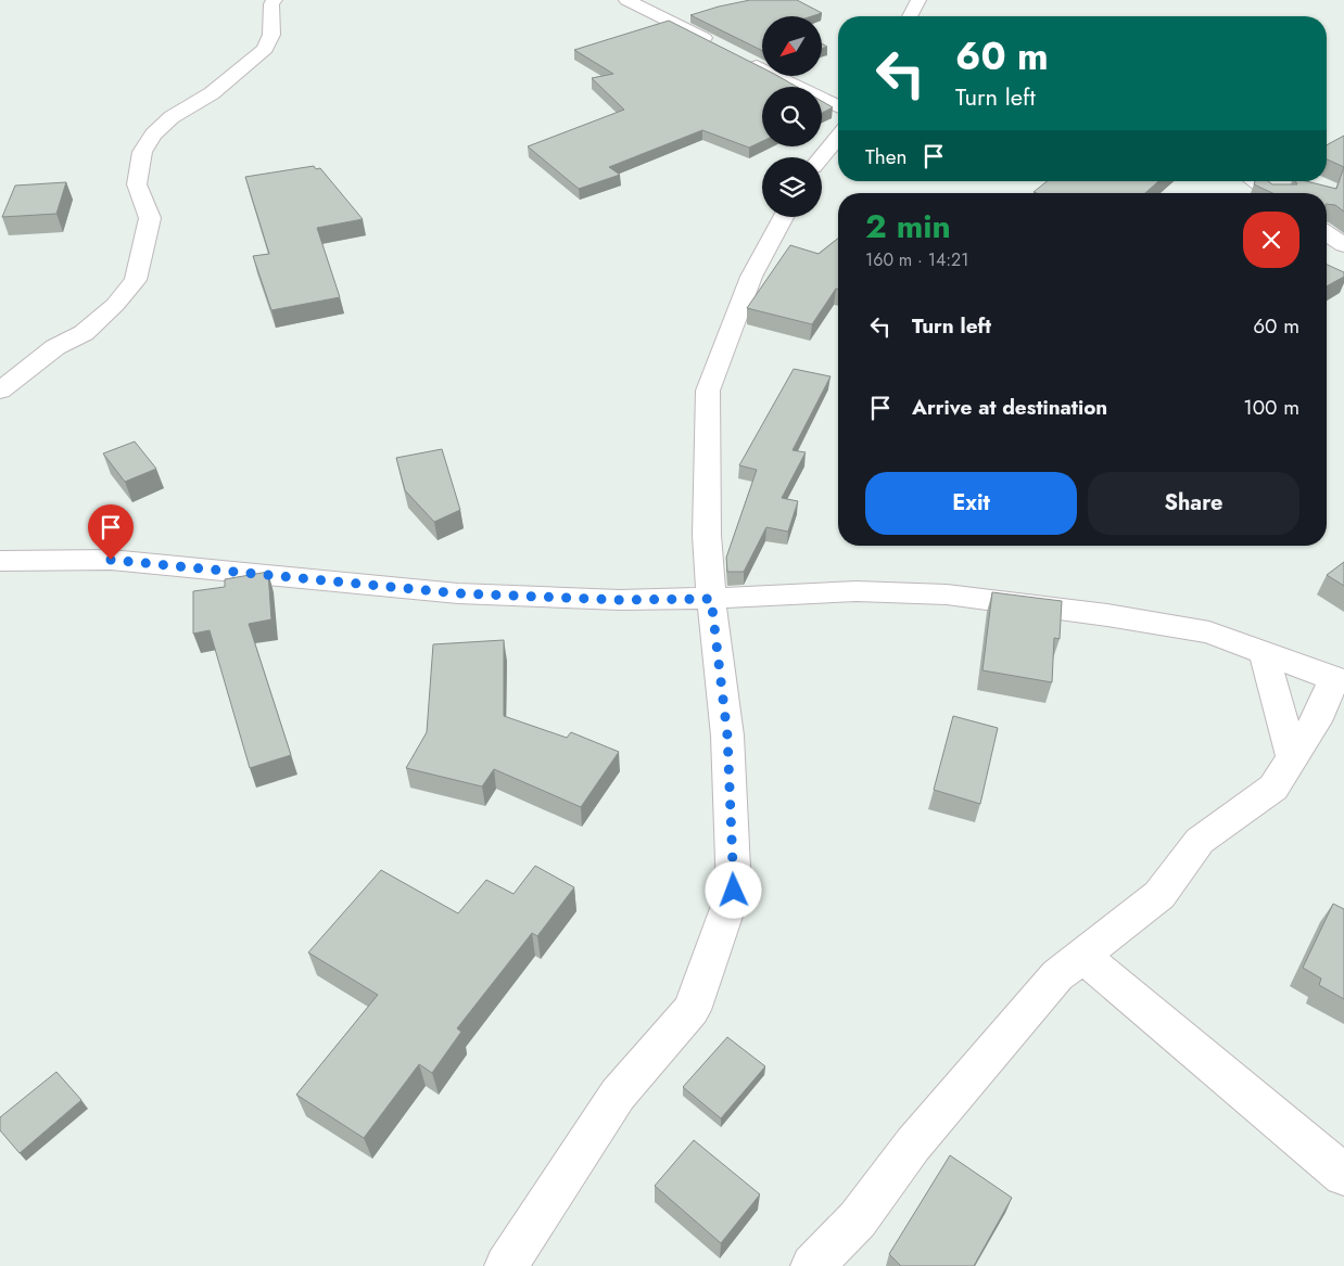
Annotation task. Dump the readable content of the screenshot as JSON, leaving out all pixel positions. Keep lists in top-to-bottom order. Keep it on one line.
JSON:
{"north":"bottom left","page":{"turn":["60 m","Turn left"],"then":"Then","heading":["2 min","160 m · 14:21"],"list":[{"name":"Turn left","value":"60 m"},{"name":"Arrive at destination","value":"100 m"}],"buttons":["Exit","Share"]}}
